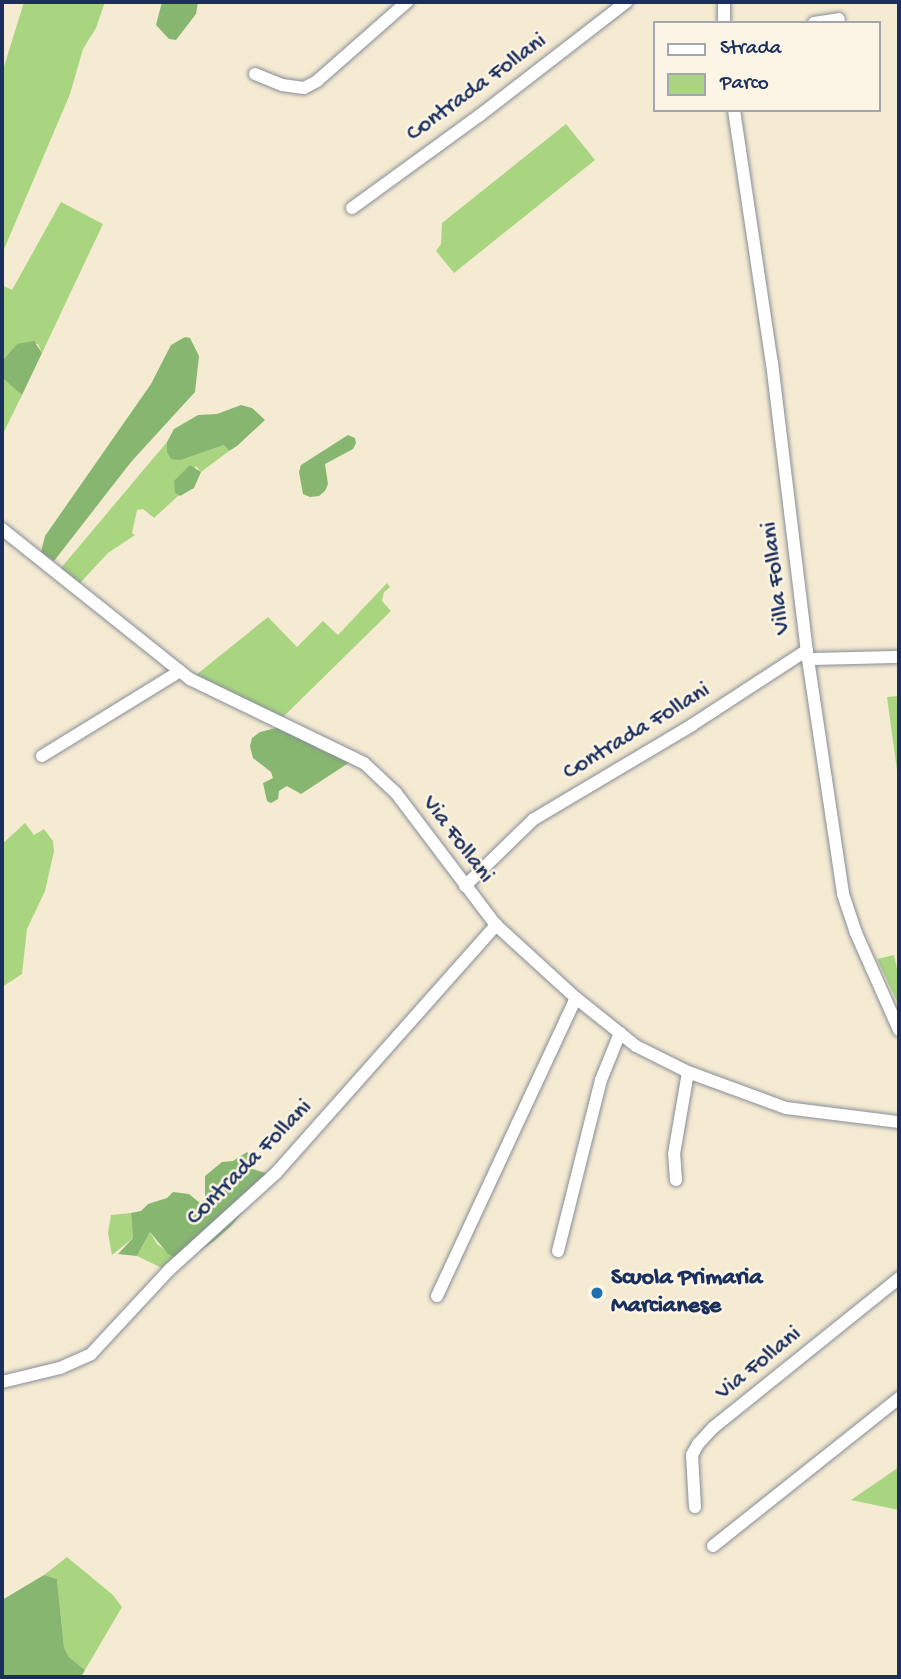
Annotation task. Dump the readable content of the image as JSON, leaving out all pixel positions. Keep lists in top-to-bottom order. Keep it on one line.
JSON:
{"streets":{"street":["Contrada Follani","Villa Follani","Via Follani"]},"crossings":[["Contrada Follani","Villa Follani"],["Contrada Follani","Via Follani"]],"places":["Scuola Primaria Marcianese"],"legend":["Strada","Parco"]}
